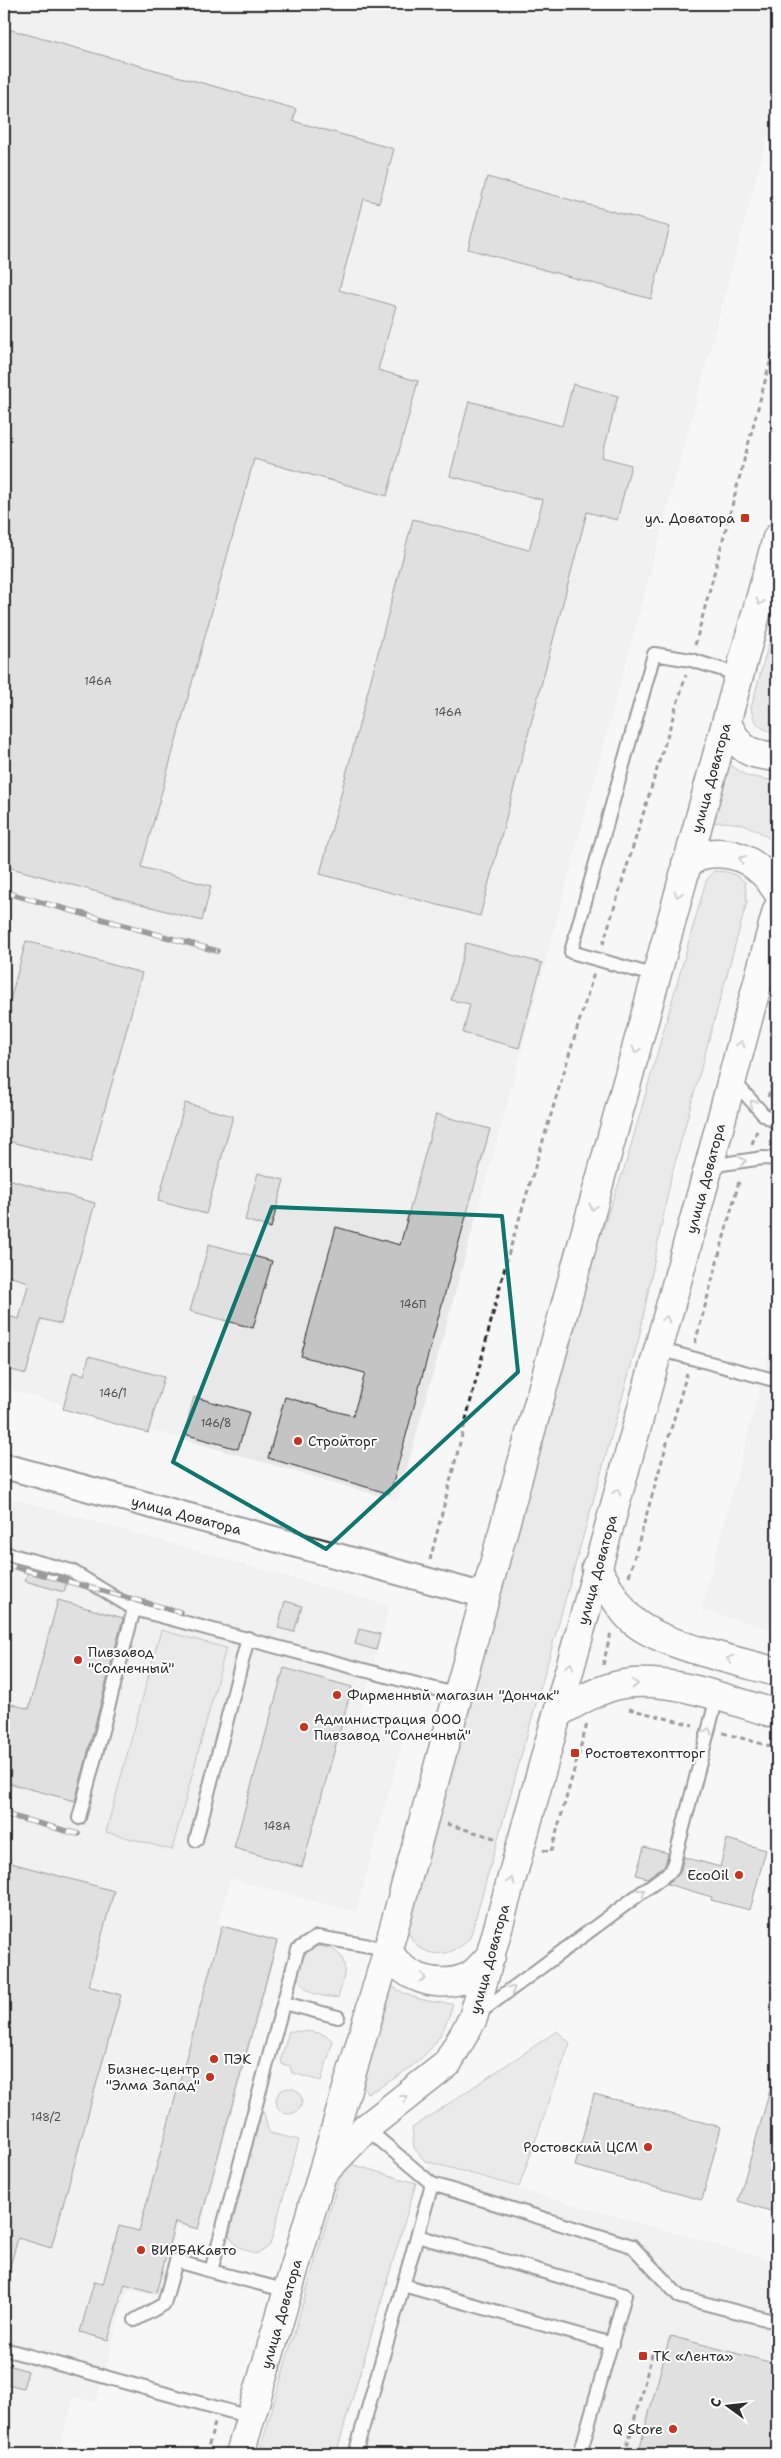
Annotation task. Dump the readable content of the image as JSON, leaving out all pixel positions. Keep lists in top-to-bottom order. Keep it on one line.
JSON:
{"streets":{"street":["улица Доватора"]},"places":{"transit":["ул. Доватора","Ростовтехоптторг","ТК «Лента»"],"other":["Стройторг","Пивзавод \"Солнечный\"","Фирменный магазин \"Дончак\"","Администрация ООО Пивзавод \"Солнечный\"","EcoOil","ПЭК","Бизнес-центр \"Элма Запад\"","Ростовский ЦСМ","ВИРБАКавто","Q Store"]},"house_numbers":["146А","146А","146П","146/1","146/8","148А","148/2"],"north":"left"}
